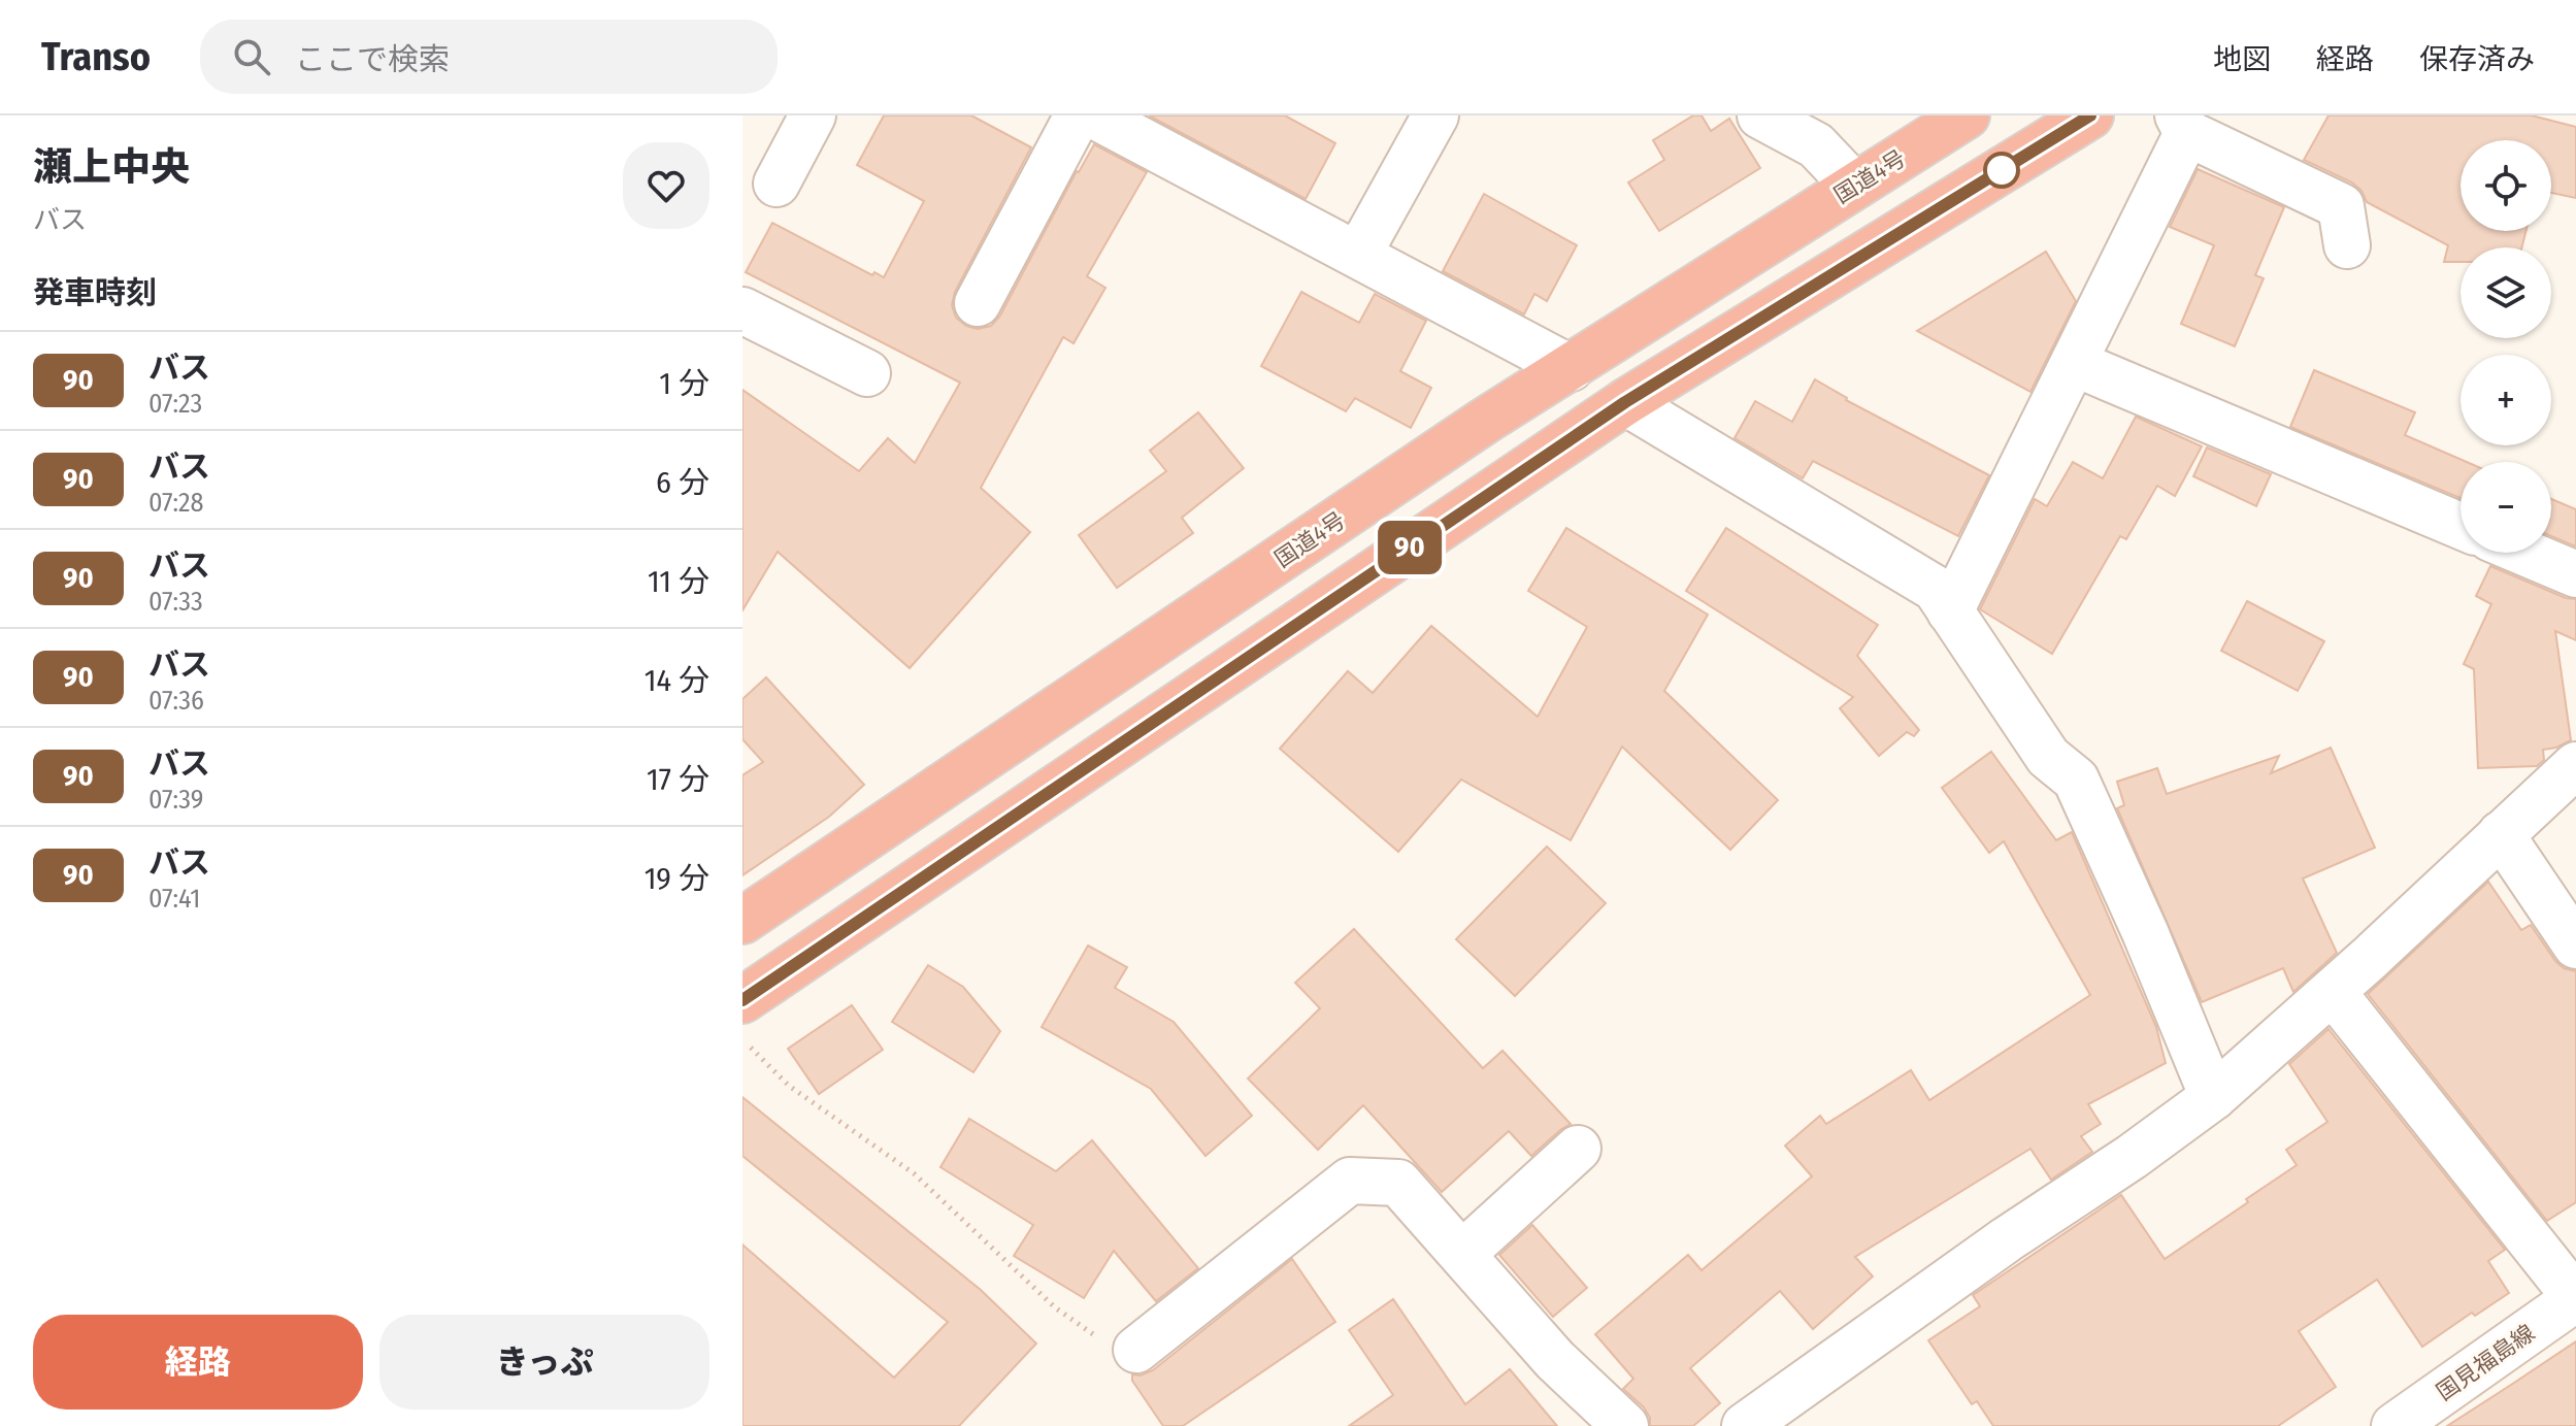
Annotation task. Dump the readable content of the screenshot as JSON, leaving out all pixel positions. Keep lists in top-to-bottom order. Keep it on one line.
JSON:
{"streets":{"highway":["国道4号"],"street":["国見福島線"]},"lines":["bus line 90"],"page":{"header":"Transo","search":"ここで検索","nav":["地図","経路","保存済み"],"heading":[["瀬上中央","バス"],"発車時刻"],"on_map":"90","map_buttons":["+","−"],"list":[{"mark":"90","name":"バス","note":"07:23","value":"1 分"},{"mark":"90","name":"バス","note":"07:28","value":"6 分"},{"mark":"90","name":"バス","note":"07:33","value":"11 分"},{"mark":"90","name":"バス","note":"07:36","value":"14 分"},{"mark":"90","name":"バス","note":"07:39","value":"17 分"},{"mark":"90","name":"バス","note":"07:41","value":"19 分"}],"buttons":["経路","きっぷ"]}}
